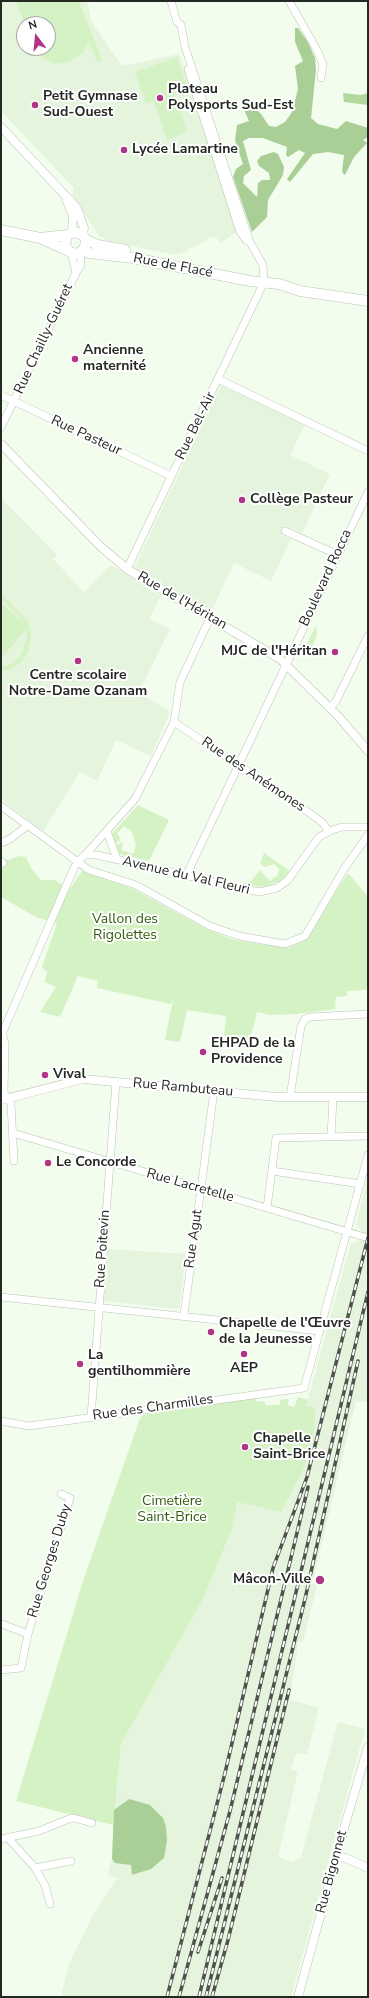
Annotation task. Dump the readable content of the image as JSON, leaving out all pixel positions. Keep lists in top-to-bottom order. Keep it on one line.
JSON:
{"streets":{"main road":["Rue de Flacé"],"street":["Rue Chailly-Guéret","Rue Bel-Air","Rue Pasteur","Boulevard Rocca","Rue de l'Héritan","Rue des Anémones","Avenue du Val Fleuri","Rue Rambuteau","Rue Lacretelle","Rue Agut","Rue Poitevin","Rue des Charmilles","Rue Georges Duby","Rue Bigonnet"]},"crossings":[["Rue de Flacé","Rue Chailly-Guéret"],["Rue de Flacé","Rue Bel-Air"],["Rue Chailly-Guéret","Rue Pasteur"],["Rue Bel-Air","Rue Pasteur"],["Rue Bel-Air","Rue de l'Héritan"],["Boulevard Rocca","Rue de l'Héritan"],["Boulevard Rocca","Rue des Anémones"],["Boulevard Rocca","Avenue du Val Fleuri"],["Rue des Anémones","Avenue du Val Fleuri"],["Rue Rambuteau","Rue Agut"],["Rue Rambuteau","Rue Poitevin"],["Rue Lacretelle","Rue Agut"],["Rue Lacretelle","Rue Poitevin"],["Rue Poitevin","Rue des Charmilles"]],"parks":["Vallon des Rigolettes","Cimetière Saint-Brice"],"places":["Plateau Polysports Sud-Est","Petit Gymnase Sud-Ouest","Lycée Lamartine","Ancienne maternité","Collège Pasteur","MJC de l'Héritan","Centre scolaire Notre-Dame Ozanam","EHPAD de la Providence","Vival","Le Concorde","Chapelle de l'Œuvre de la Jeunesse","AEP","La gentilhommière","Chapelle Saint-Brice","Mâcon-Ville"],"north":"top"}
